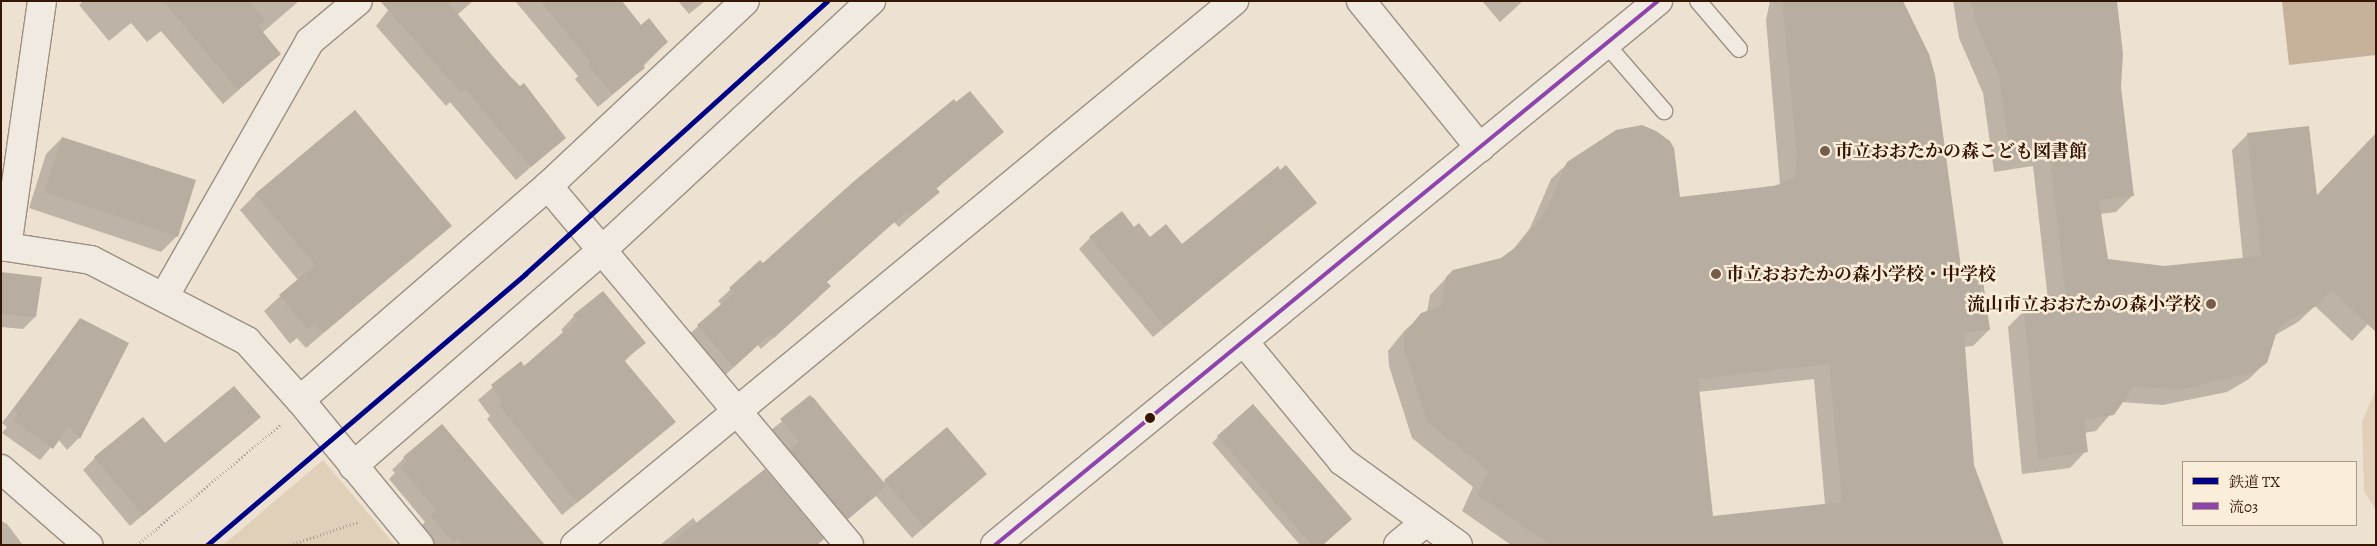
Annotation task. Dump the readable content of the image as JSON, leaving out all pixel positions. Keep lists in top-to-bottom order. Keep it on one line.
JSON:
{"places":["市立おおたかの森こども図書館","市立おおたかの森小学校・中学校","流山市立おおたかの森小学校"],"lines":["rail line TX","transit line 流03"],"legend":["鉄道 TX","流03"]}
